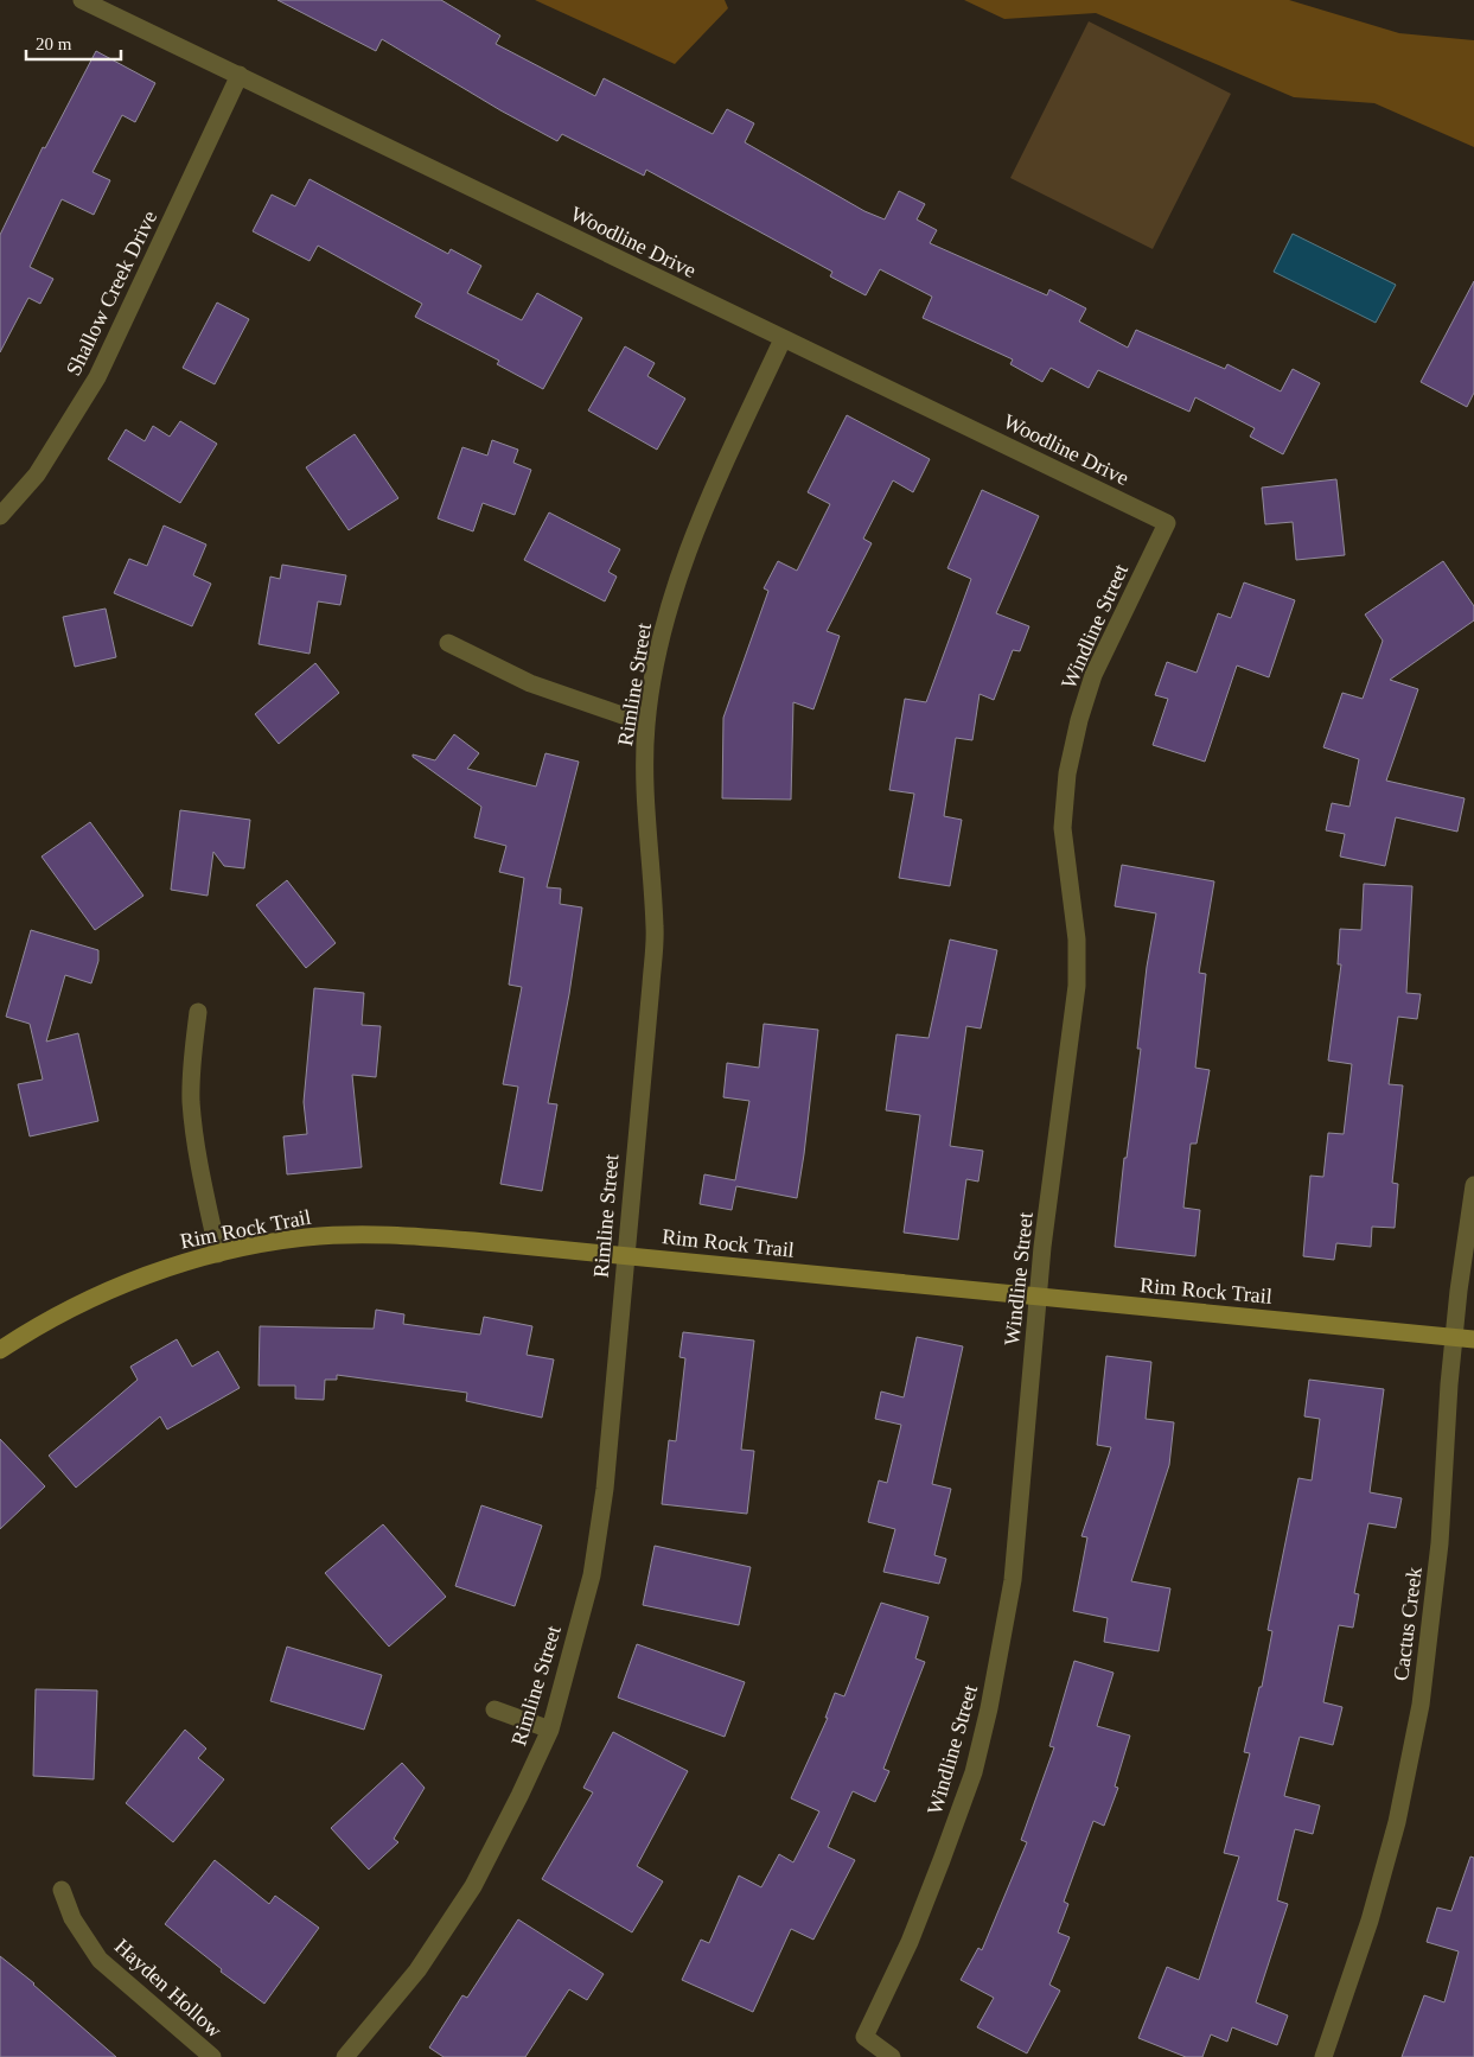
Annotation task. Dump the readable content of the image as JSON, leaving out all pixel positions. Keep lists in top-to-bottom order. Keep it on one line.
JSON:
{"streets":{"street":["Woodline Drive","Shallow Creek Drive","Windline Street","Rimline Street","Rim Rock Trail","Cactus Creek","Hayden Hollow"]},"crossings":[["Woodline Drive","Shallow Creek Drive"],["Woodline Drive","Windline Street"],["Woodline Drive","Rimline Street"],["Windline Street","Rim Rock Trail"],["Rimline Street","Rim Rock Trail"],["Rim Rock Trail","Cactus Creek"]],"scale_bar":"20 m"}
